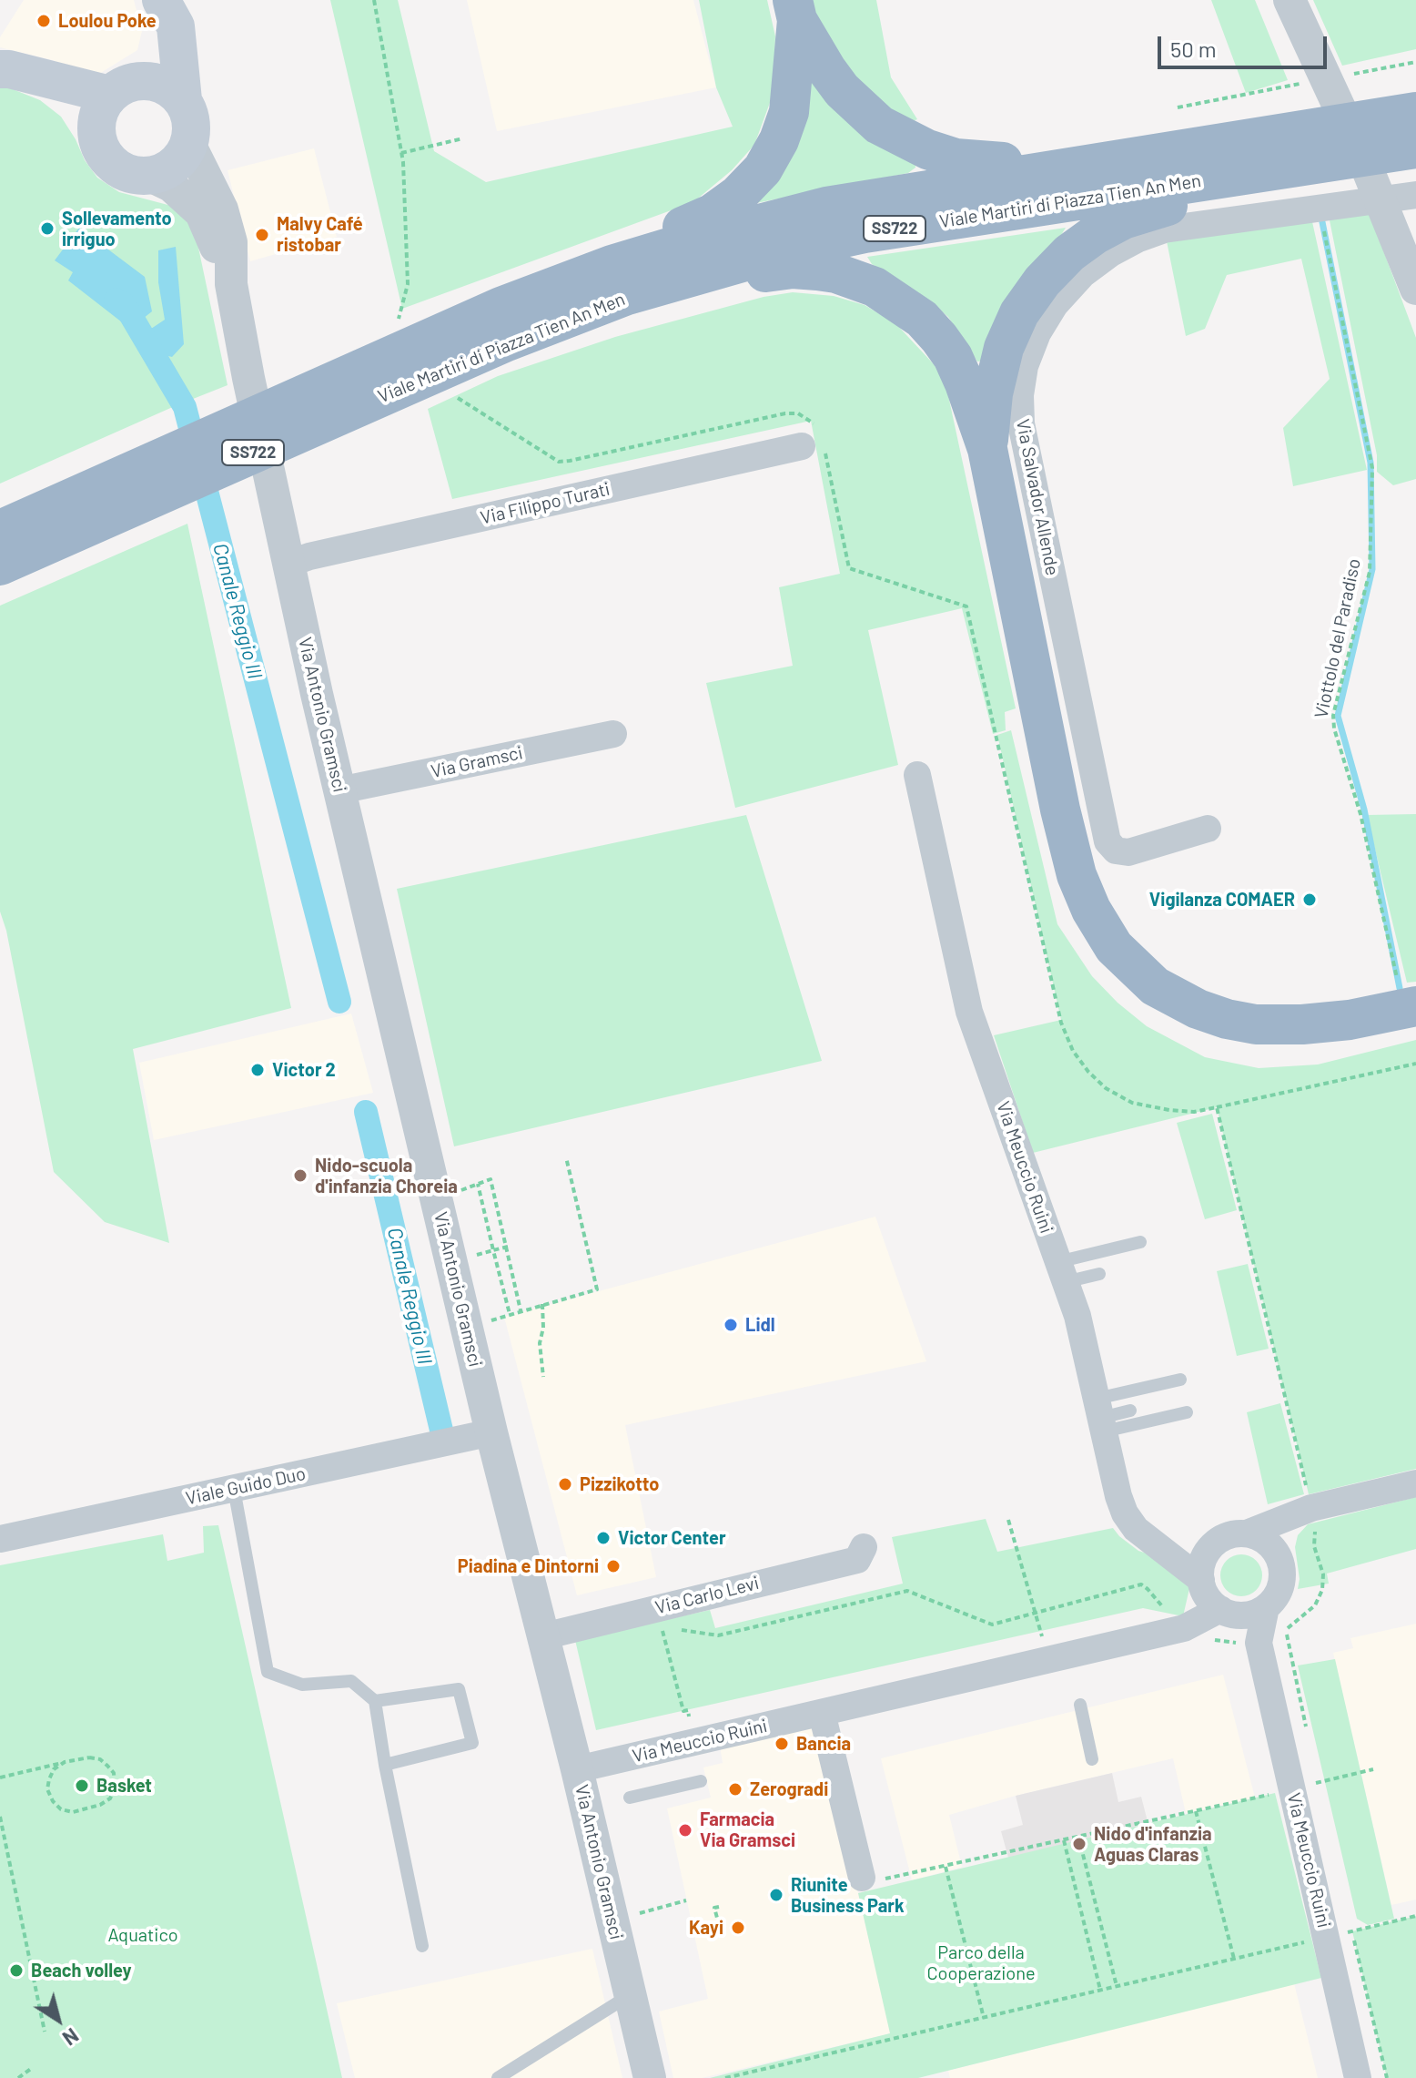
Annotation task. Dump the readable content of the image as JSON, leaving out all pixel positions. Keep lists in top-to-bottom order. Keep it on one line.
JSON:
{"streets":{"highway":["Viale Martiri di Piazza Tien An Men","SS722"],"main road":["Via Antonio Gramsci"],"street":["Via Salvador Allende","Via Filippo Turati","Via Gramsci","Via Meuccio Ruini","Viale Guido Duo","Via Carlo Levi"],"path":["Viottolo del Paradiso"]},"crossings":[["Via Salvador Allende","Viottolo del Paradiso"],["Via Filippo Turati","Via Antonio Gramsci"],["Via Antonio Gramsci","Via Gramsci"],["Via Antonio Gramsci","Via Meuccio Ruini"],["Via Antonio Gramsci","Viale Guido Duo"],["Via Antonio Gramsci","Via Carlo Levi"]],"water":["Canale Reggio III"],"parks":["Aquatico","Parco della Cooperazione"],"places":["Loulou Poke","Sollevamento irriguo","Malvy Café ristobar","Vigilanza COMAER","Victor 2","Nido-scuola d'infanzia Choreia","Lidl","Pizzikotto","Victor Center","Piadina e Dintorni","Bancia","Basket","Zerogradi","Farmacia Via Gramsci","Nido d'infanzia Aguas Claras","Riunite Business Park","Kayi","Beach volley"],"scale_bar":"50 m","north":"bottom right"}
